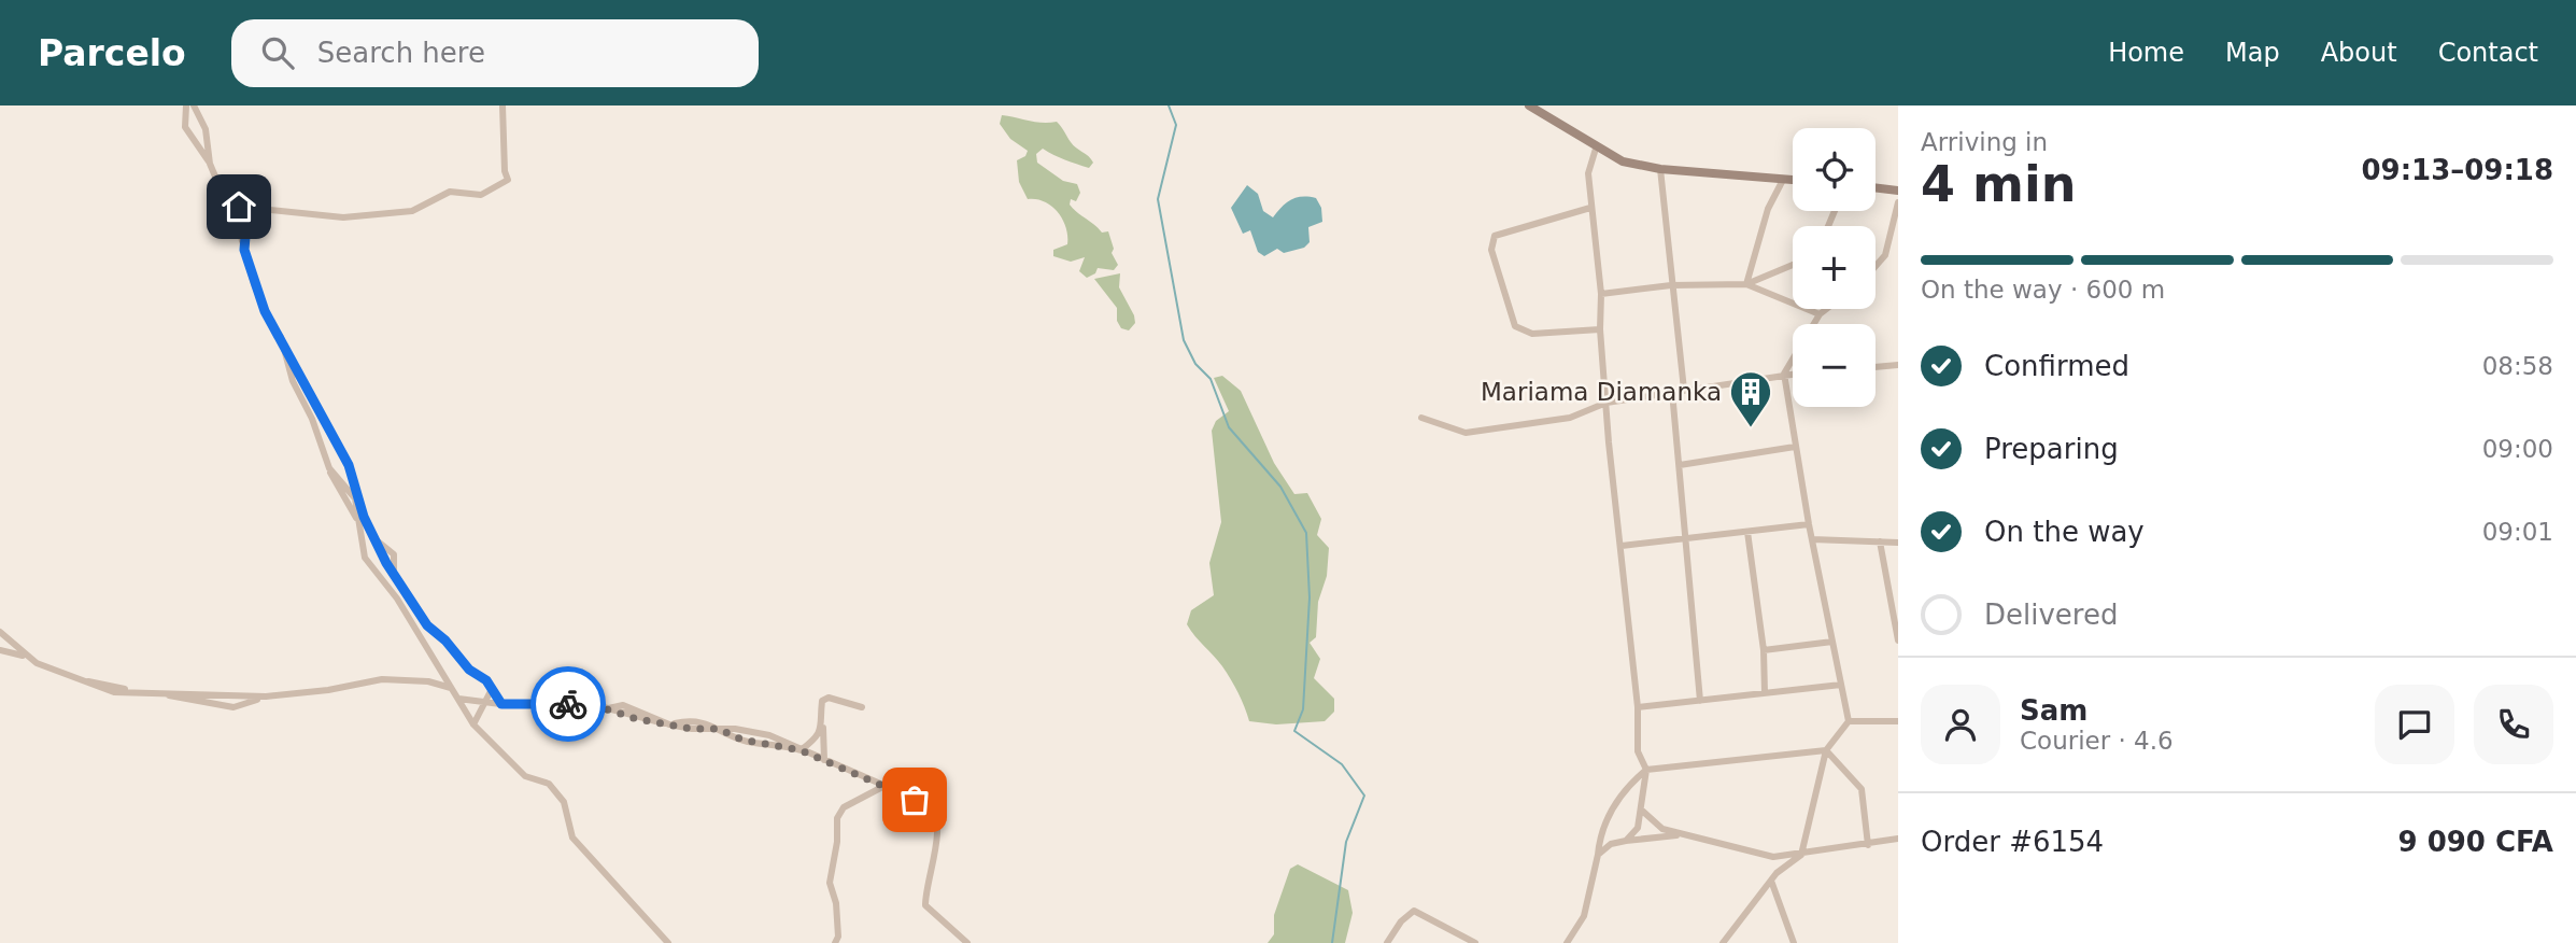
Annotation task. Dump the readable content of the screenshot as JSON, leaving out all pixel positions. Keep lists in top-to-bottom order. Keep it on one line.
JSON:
{"places":{"building":["Mariama Diamanka"]},"page":{"header":"Parcelo","search":"Search here","nav":["Home","Map","About","Contact"],"heading":["4 min","Arriving in","09:13–09:18"],"panel":["Sam","Courier · 4.6","Order #6154","9 090 CFA"],"map_buttons":["+","−"],"bar":"On the way · 600 m","list":[["Confirmed","08:58"],["Preparing","09:00"],["On the way","09:01"],"Delivered"]}}
